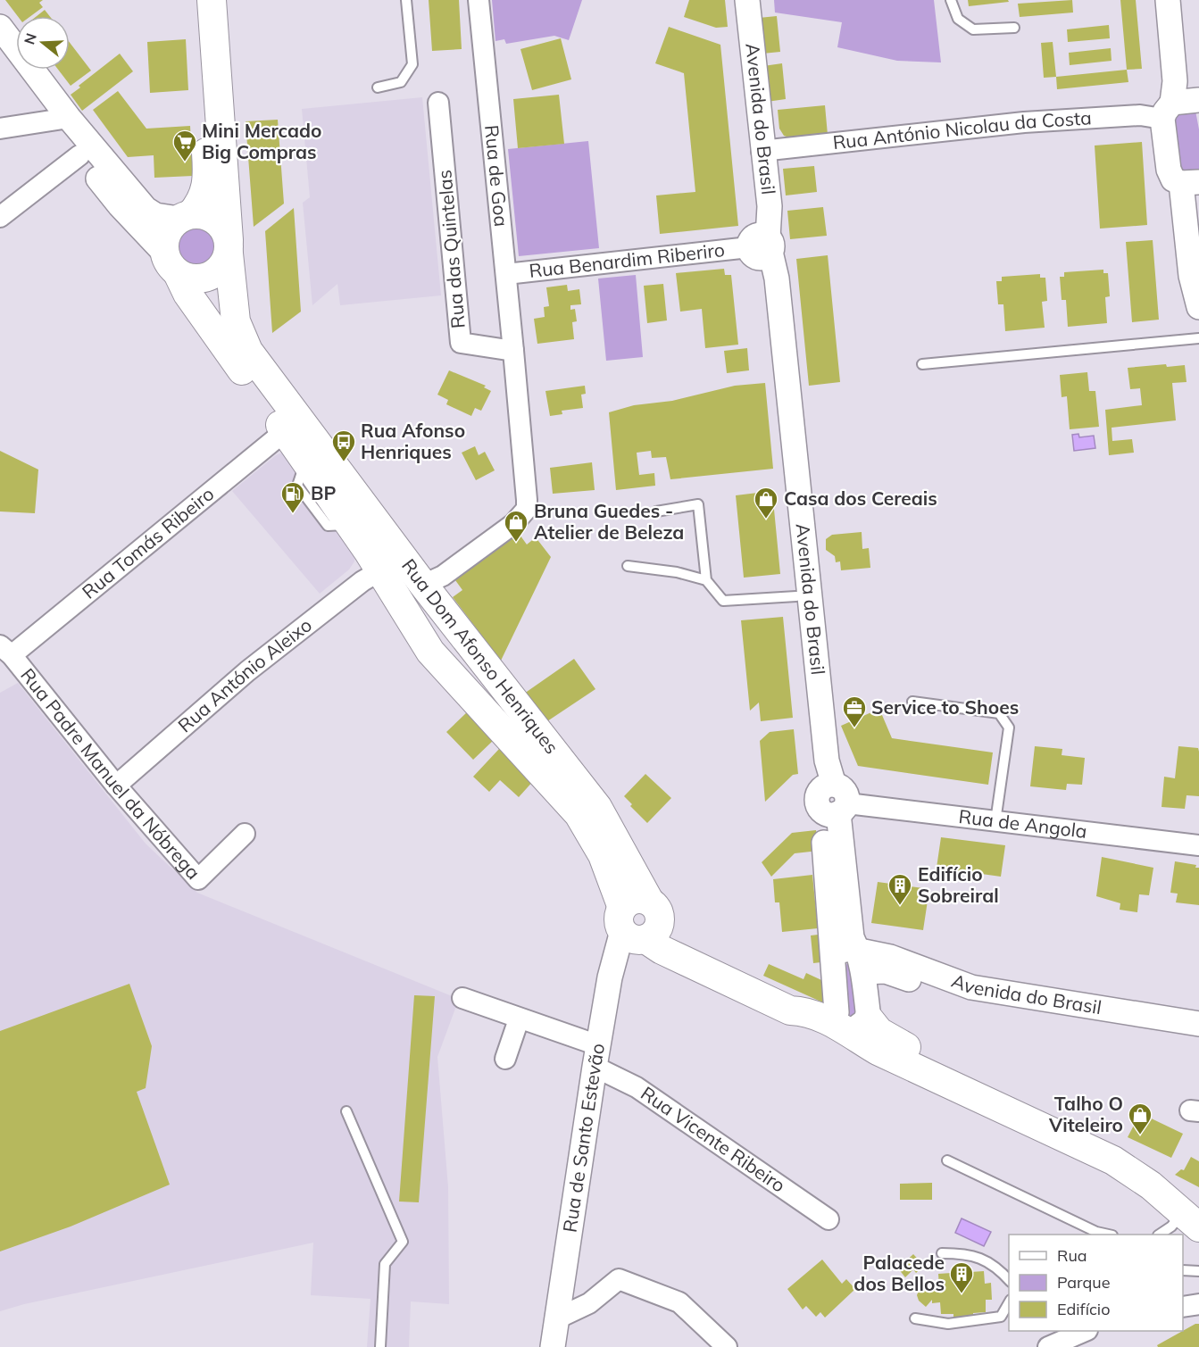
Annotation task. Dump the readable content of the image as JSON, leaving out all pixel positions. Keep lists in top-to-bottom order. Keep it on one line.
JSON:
{"streets":{"main road":["Rua Dom Afonso Henriques"],"street":["Avenida do Brasil","Rua António Nicolau da Costa","Rua de Goa","Rua das Quintelas","Rua Benardim Riberiro","Rua Tomás Ribeiro","Rua António Aleixo","Rua Padre Manuel da Nóbrega","Rua de Angola","Rua de Santo Estevão","Rua Vicente Ribeiro"]},"crossings":[["Avenida do Brasil","Rua António Nicolau da Costa"],["Avenida do Brasil","Rua Benardim Riberiro"],["Avenida do Brasil","Rua de Angola"],["Rua de Goa","Rua das Quintelas"],["Rua de Goa","Rua Benardim Riberiro"],["Rua Tomás Ribeiro","Rua Dom Afonso Henriques"],["Rua Tomás Ribeiro","Rua Padre Manuel da Nóbrega"],["Rua Dom Afonso Henriques","Rua António Aleixo"],["Rua Dom Afonso Henriques","Rua de Santo Estevão"],["Rua António Aleixo","Rua Padre Manuel da Nóbrega"],["Rua de Santo Estevão","Rua Vicente Ribeiro"]],"places":{"supermarket":["Mini Mercado Big Compras"],"bus stop":["Rua Afonso Henriques"],"fuel station":["BP"],"shop":["Casa dos Cereais","Bruna Guedes - Atelier de Beleza","Talho O Viteleiro"],"office":["Service to Shoes"],"building":["Edifício Sobreiral","Palacede dos Bellos"]},"legend":["Rua","Parque","Edifício"],"north":"left"}
